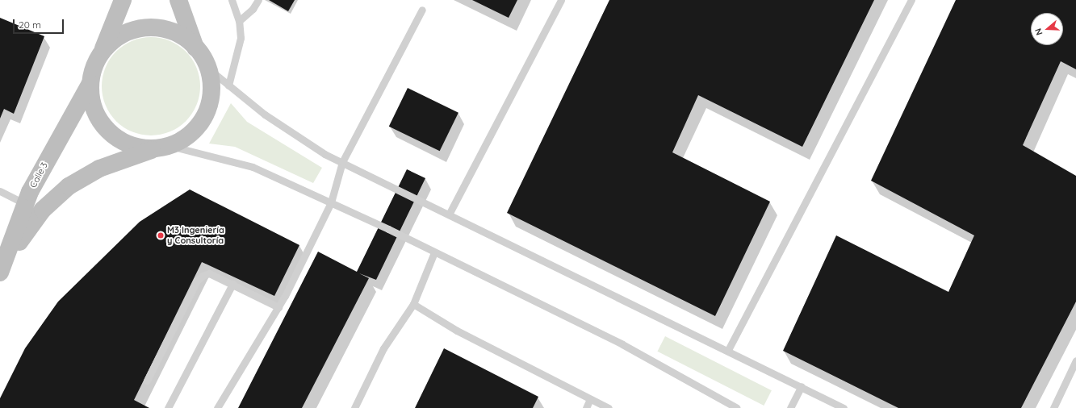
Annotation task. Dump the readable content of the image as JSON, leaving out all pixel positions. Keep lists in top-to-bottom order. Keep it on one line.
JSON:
{"streets":{"main road":["Calle 3"]},"places":["M3 Ingeniería y Consultoría"],"scale_bar":"20 m","north":"left"}
